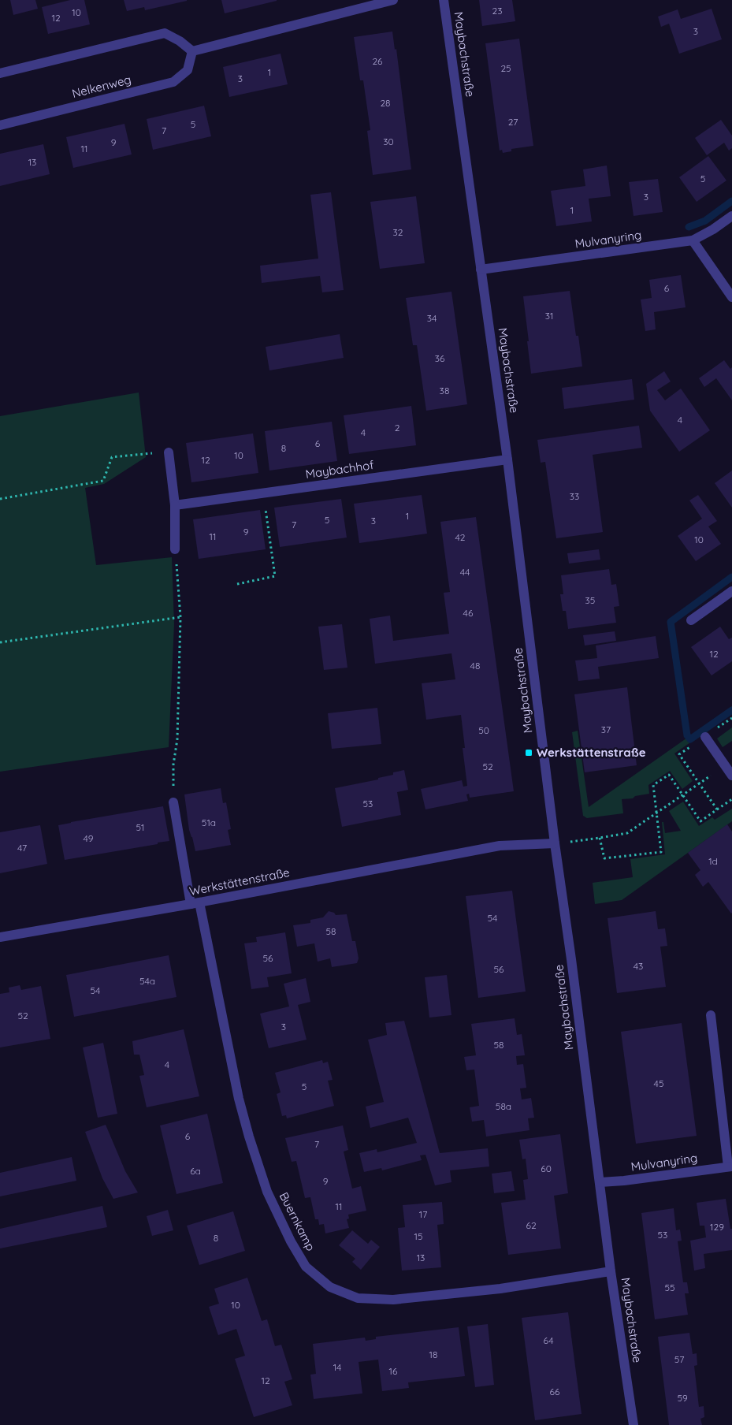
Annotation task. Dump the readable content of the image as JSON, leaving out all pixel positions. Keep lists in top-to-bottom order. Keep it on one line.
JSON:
{"streets":{"street":["Maybachstraße","Nelkenweg","Mulvanyring","Maybachhof","Werkstättenstraße","Buernkamp"]},"crossings":[["Maybachstraße","Mulvanyring"],["Maybachstraße","Maybachhof"],["Maybachstraße","Werkstättenstraße"],["Maybachstraße","Buernkamp"],["Werkstättenstraße","Buernkamp"]],"places":{"transit":["Werkstättenstraße"]},"house_numbers":["23","10","12","3","26","25","1","3","28","27","5","7","30","9","11","13","5","3","1","32","6","31","34","36","38","4","2","4","6","8","10","12","33","1","5","3","7","9","11","42","10","44","35","46","12","48","37","50","52","53","51a","51","49","47","1d","54","58","56","43","56","54a","54","52","3","58","4","45","5","58a","6","7","60","6a","9","11","17","62","129","53","15","8","13","55","10","64","18","57","14","16","12","66","59"]}
